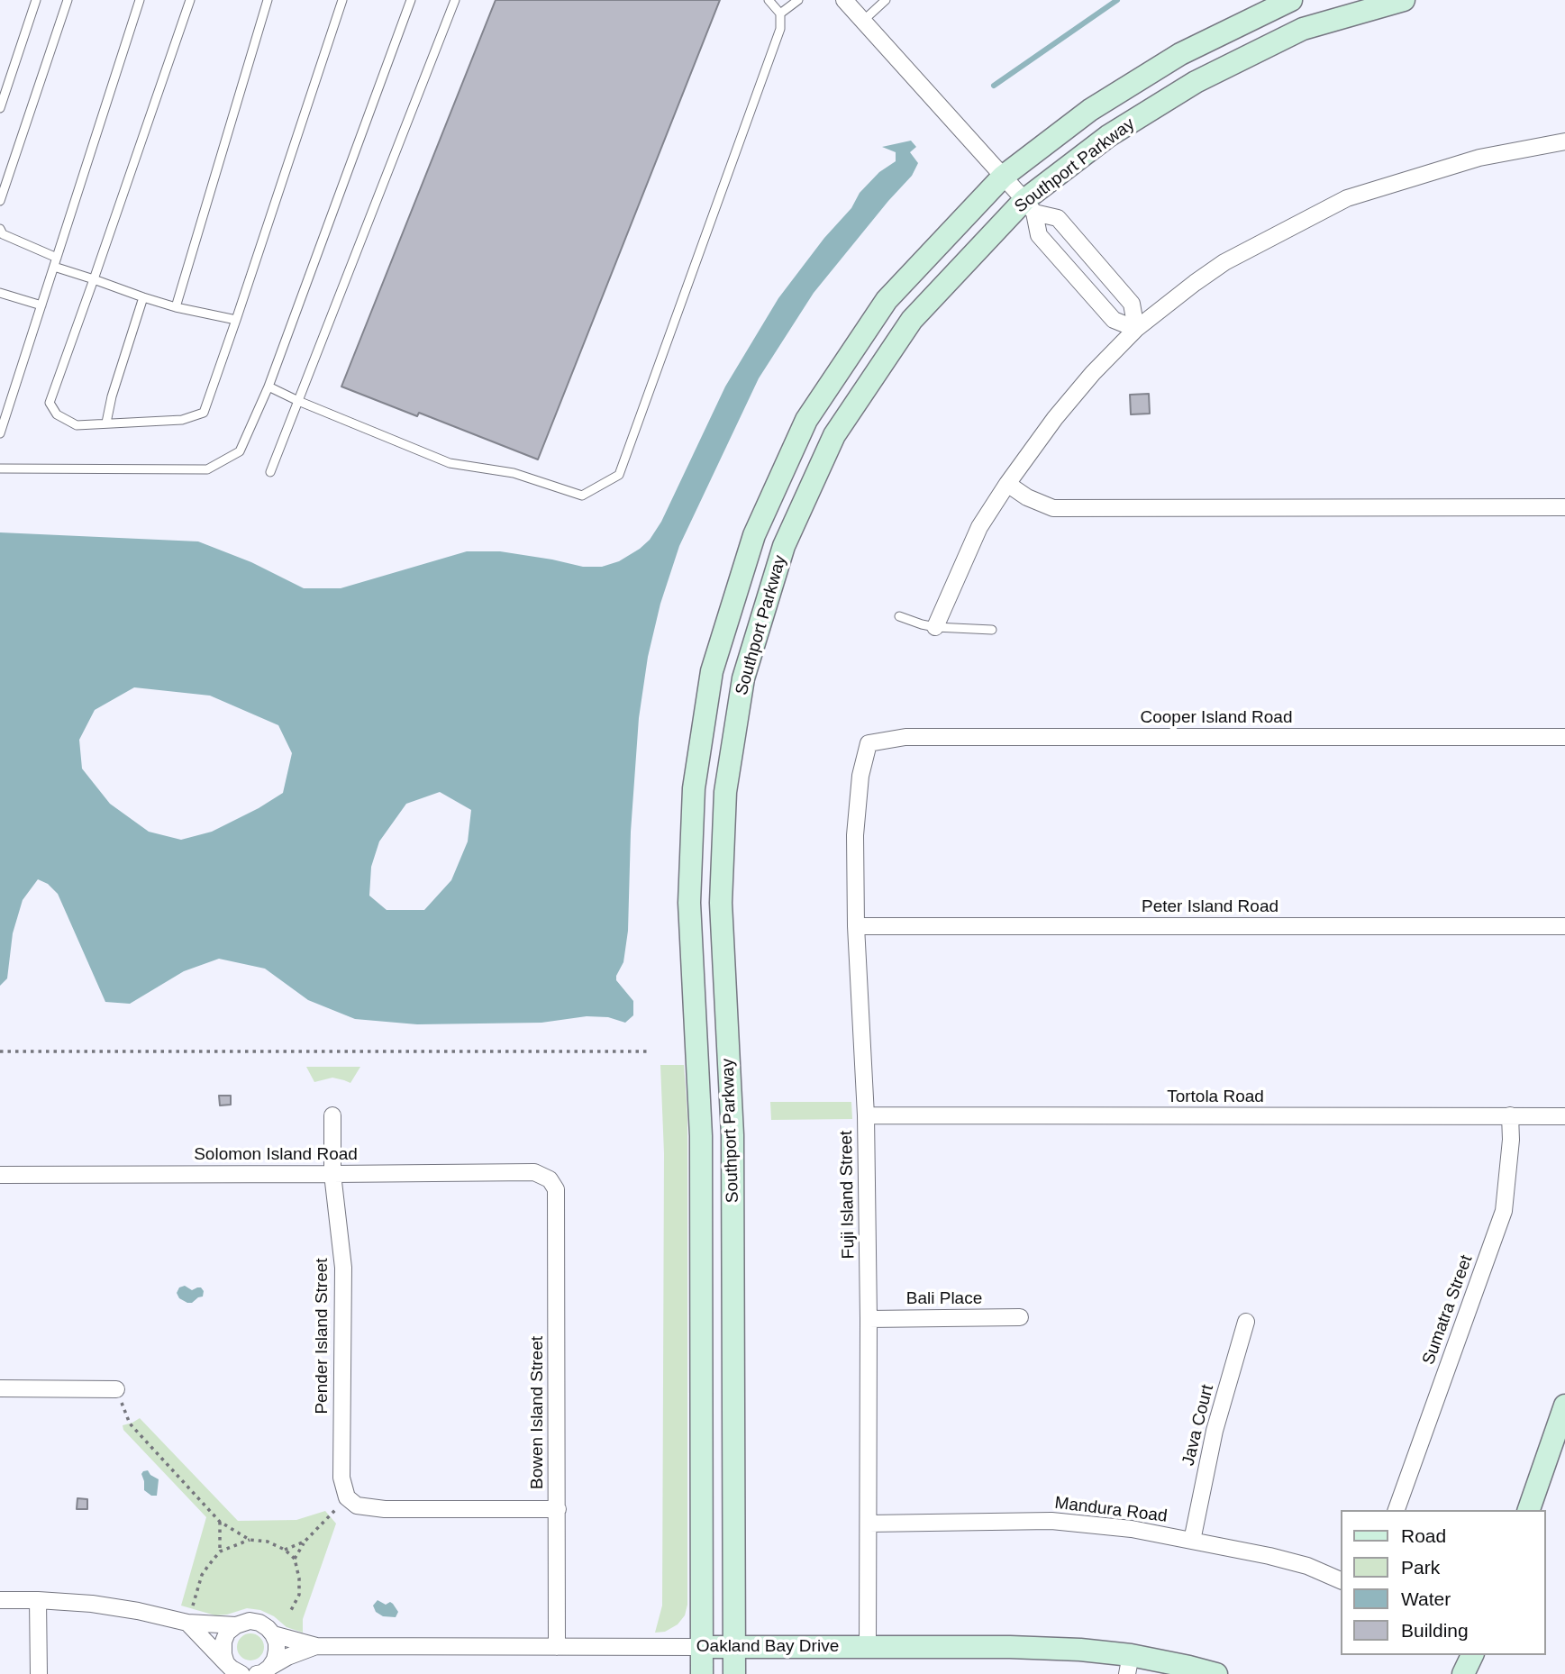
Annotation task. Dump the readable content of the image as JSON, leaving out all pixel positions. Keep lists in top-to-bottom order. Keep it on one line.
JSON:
{"streets":{"main road":["Southport Parkway","Oakland Bay Drive"],"street":["Cooper Island Road","Peter Island Road","Tortola Road","Solomon Island Road","Fuji Island Street","Bali Place","Sumatra Street","Pender Island Street","Bowen Island Street","Java Court","Mandura Road"]},"crossings":[["Southport Parkway","Oakland Bay Drive"],["Cooper Island Road","Fuji Island Street"],["Peter Island Road","Fuji Island Street"],["Tortola Road","Fuji Island Street"],["Tortola Road","Sumatra Street"],["Solomon Island Road","Pender Island Street"],["Solomon Island Road","Bowen Island Street"],["Fuji Island Street","Bali Place"],["Fuji Island Street","Mandura Road"],["Fuji Island Street","Oakland Bay Drive"],["Bowen Island Street","Oakland Bay Drive"],["Java Court","Mandura Road"]],"legend":["Road","Park","Water","Building"]}
